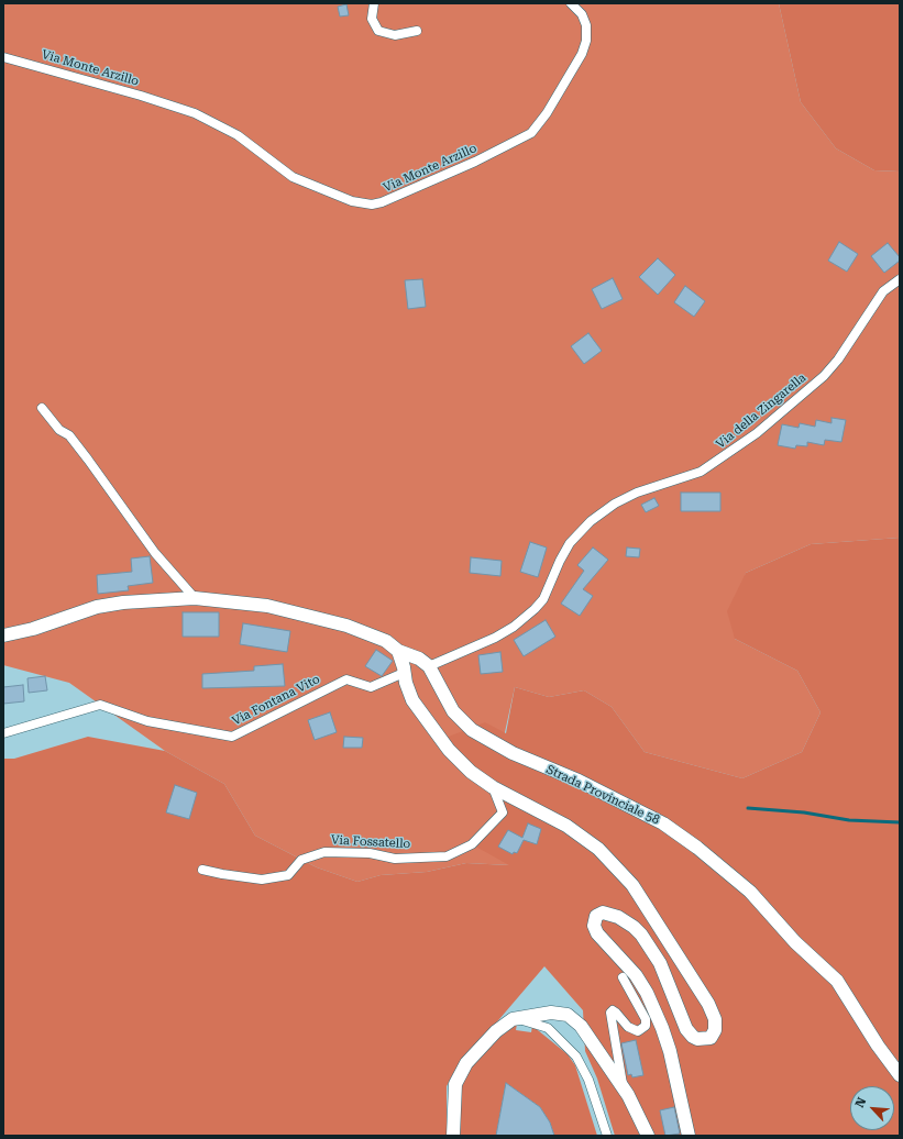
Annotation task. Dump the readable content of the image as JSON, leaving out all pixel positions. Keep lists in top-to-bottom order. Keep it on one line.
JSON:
{"streets":{"street":["Via Monte Arzillo","Via della Zingarella","Via Fontana Vito","Strada Provinciale 58","Via Fossatello"]},"crossings":[["Via della Zingarella","Strada Provinciale 58"]],"north":"top left"}
